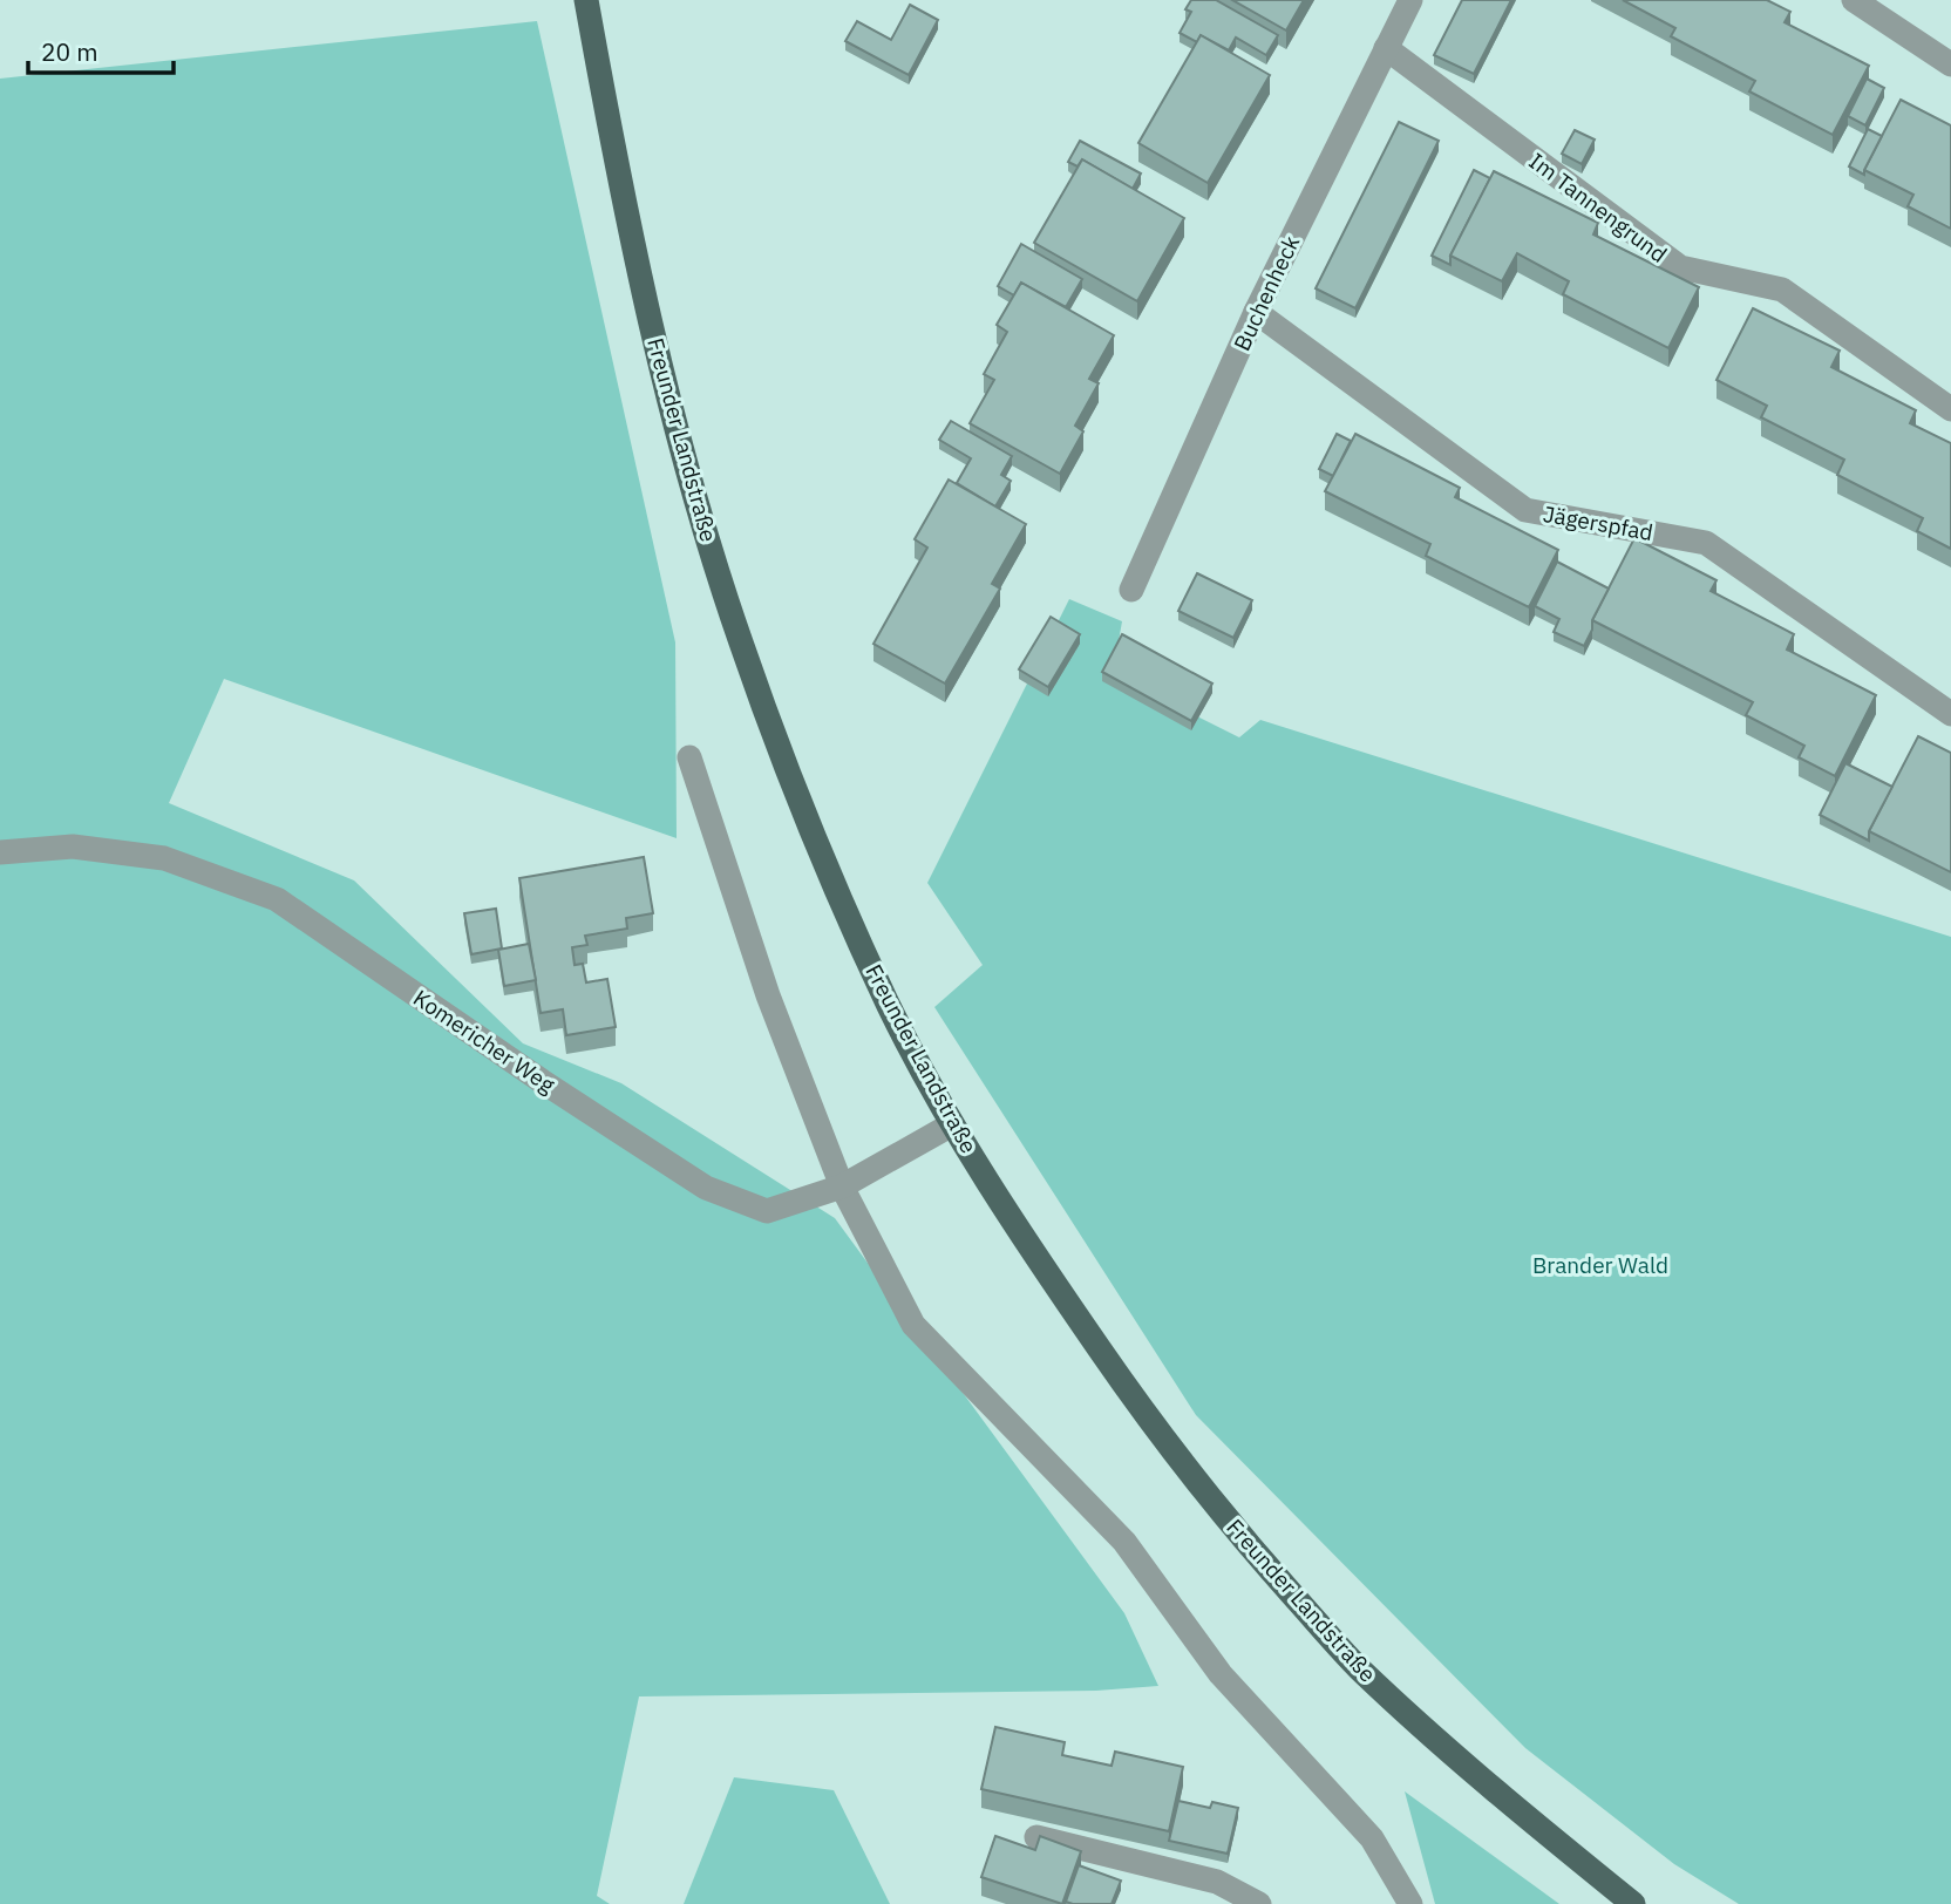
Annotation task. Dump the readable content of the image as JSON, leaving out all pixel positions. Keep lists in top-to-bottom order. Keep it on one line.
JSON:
{"streets":{"main road":["Freunder Landstraße"],"street":["Im Tannengrund","Buchenheck","Jägerspfad","Komericher Weg"]},"crossings":[["Im Tannengrund","Buchenheck"],["Buchenheck","Jägerspfad"],["Freunder Landstraße","Komericher Weg"]],"parks":["Brander Wald"],"scale_bar":"20 m"}
